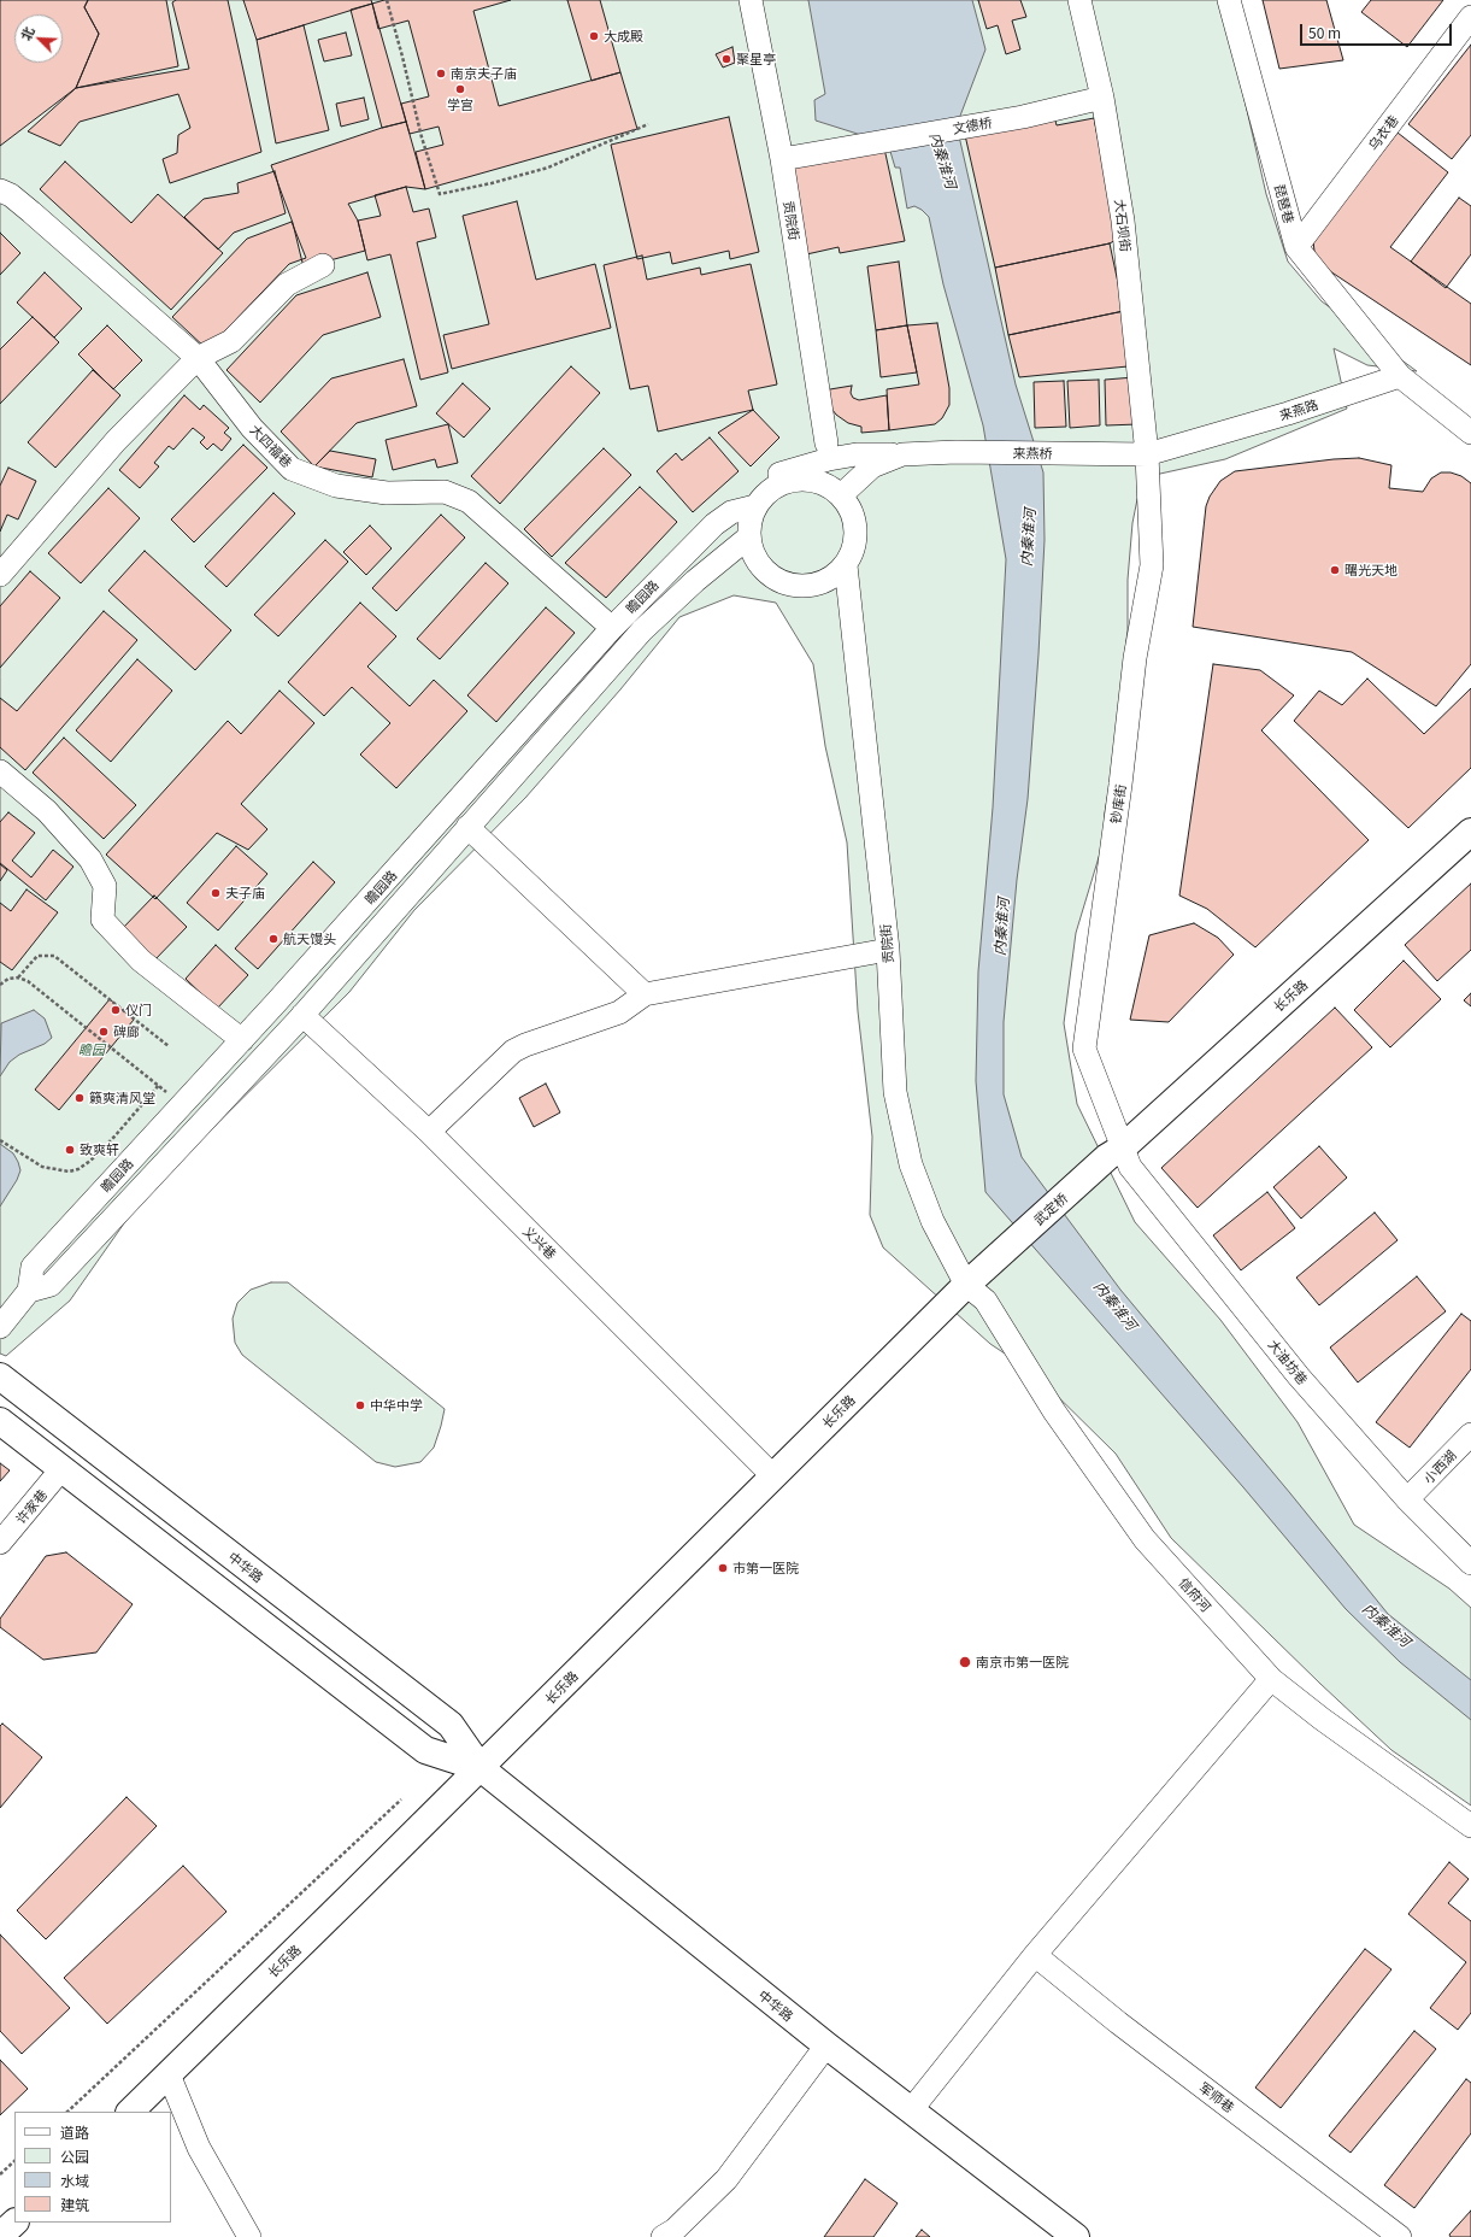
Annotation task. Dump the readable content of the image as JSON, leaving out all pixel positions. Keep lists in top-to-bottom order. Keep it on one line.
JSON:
{"streets":{"main road":["长乐路","武定桥","中华路"],"street":["文德桥","乌衣巷","琵琶巷","贡院街","大石坝街","来燕路","大四福巷","来燕桥","瞻园路","钞库街","义兴巷","大油坊巷","小西湖","许家巷","信府河","军师巷"]},"crossings":[["文德桥","贡院街"],["文德桥","大石坝街"],["乌衣巷","琵琶巷"],["琵琶巷","来燕路"],["贡院街","瞻园路"],["贡院街","长乐路"],["贡院街","信府河"],["大石坝街","来燕路"],["大石坝街","钞库街"],["来燕路","来燕桥"],["来燕路","钞库街"],["大四福巷","瞻园路"],["瞻园路","义兴巷"],["钞库街","长乐路"],["钞库街","武定桥"],["钞库街","大油坊巷"],["长乐路","武定桥"],["长乐路","义兴巷"],["长乐路","大油坊巷"],["长乐路","中华路"],["长乐路","信府河"],["武定桥","大油坊巷"],["大油坊巷","小西湖"],["许家巷","中华路"]],"water":["内秦淮河"],"parks":["瞻园"],"places":["大成殿","聚星亭","南京夫子庙","学宫","曙光天地","夫子庙","航天馒头","仪门","碑廊","籁爽清风堂","致爽轩","中华中学","市第一医院","南京市第一医院"],"legend":["道路","公园","水域","建筑"],"scale_bar":"50 m","north":"top left"}
